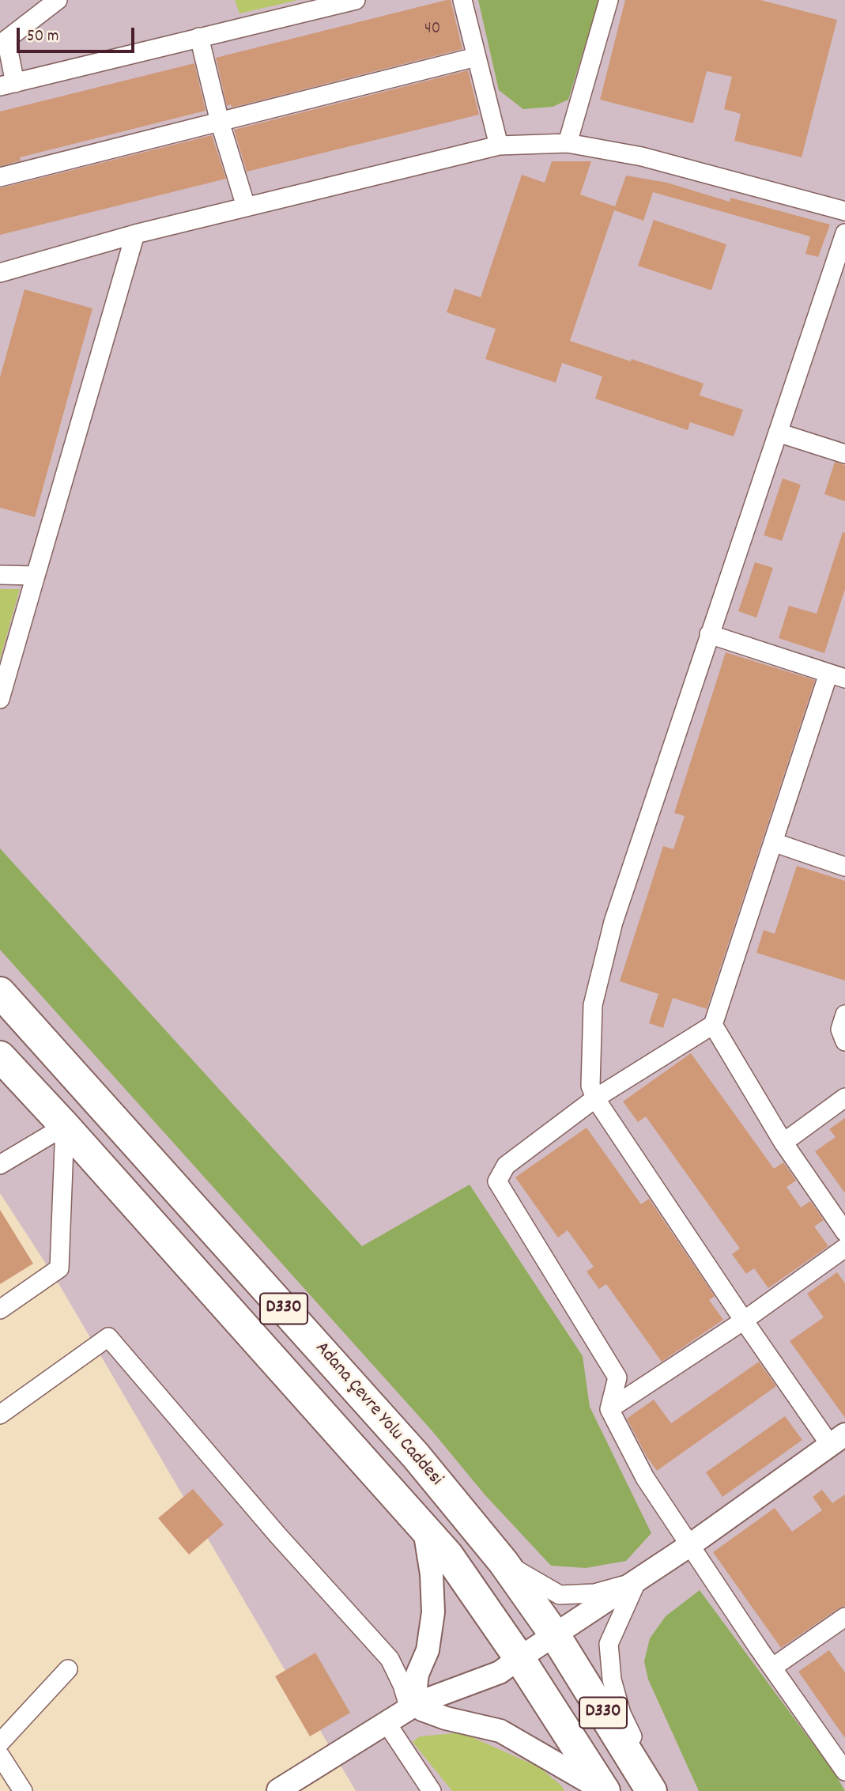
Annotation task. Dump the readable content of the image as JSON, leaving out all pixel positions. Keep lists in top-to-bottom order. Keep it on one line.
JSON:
{"streets":{"highway":["D330","Adana Çevre Yolu Caddesi"]},"house_numbers":["40"],"scale_bar":"50 m"}
